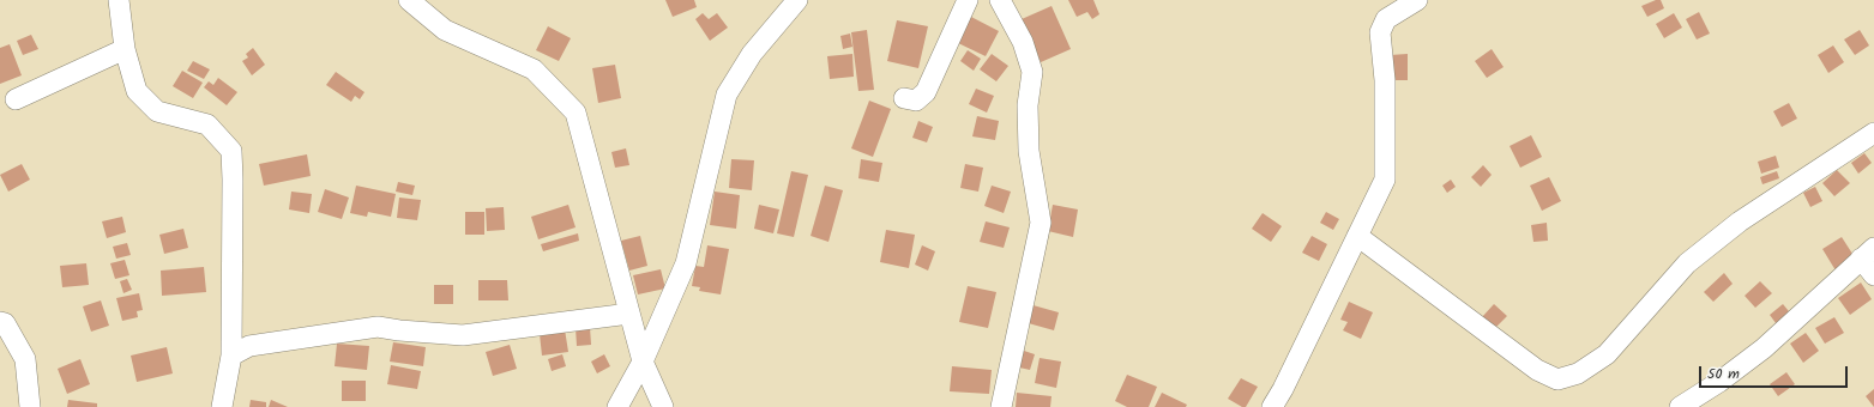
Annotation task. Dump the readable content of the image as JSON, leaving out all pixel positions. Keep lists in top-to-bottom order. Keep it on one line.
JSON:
{"scale_bar":"50 m"}
